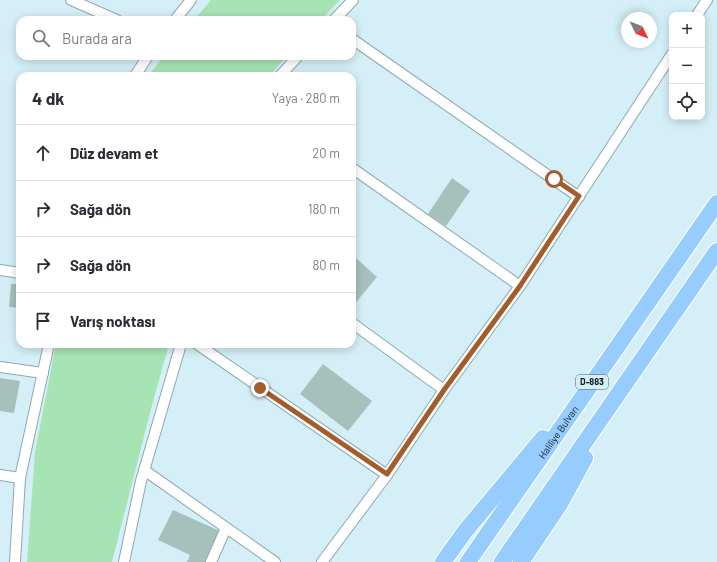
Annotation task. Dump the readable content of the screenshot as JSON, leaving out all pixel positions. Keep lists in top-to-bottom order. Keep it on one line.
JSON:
{"streets":{"highway":["D-883","Haliliye Bulvarı"]},"north":"bottom right","page":{"map_buttons":["+","−"],"search":"Burada ara","heading":["4 dk","Yaya · 280 m"],"list":[["Düz devam et","20 m"],["Sağa dön","180 m"],["Sağa dön","80 m"],"Varış noktası"]}}
